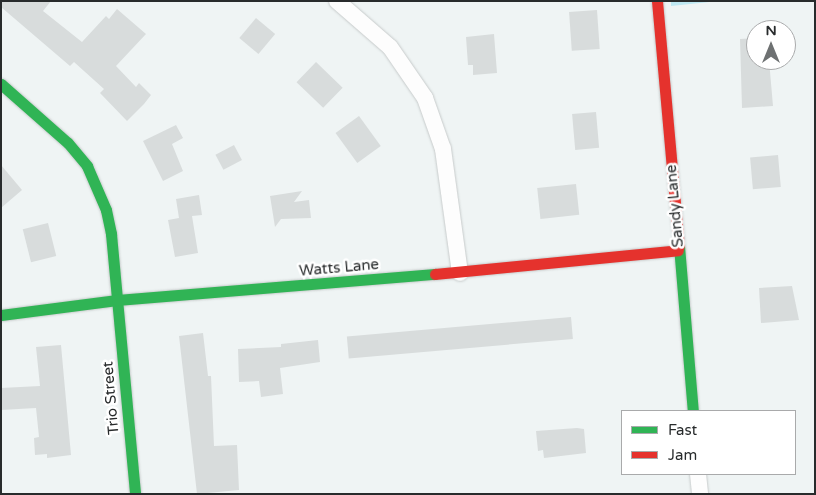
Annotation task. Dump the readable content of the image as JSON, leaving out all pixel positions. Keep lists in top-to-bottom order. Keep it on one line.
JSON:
{"streets":{"street":["Sandy Lane","Watts Lane","Trio Street"]},"crossings":[["Sandy Lane","Watts Lane"],["Watts Lane","Trio Street"]],"legend":["Fast","Jam"],"north":"top"}
